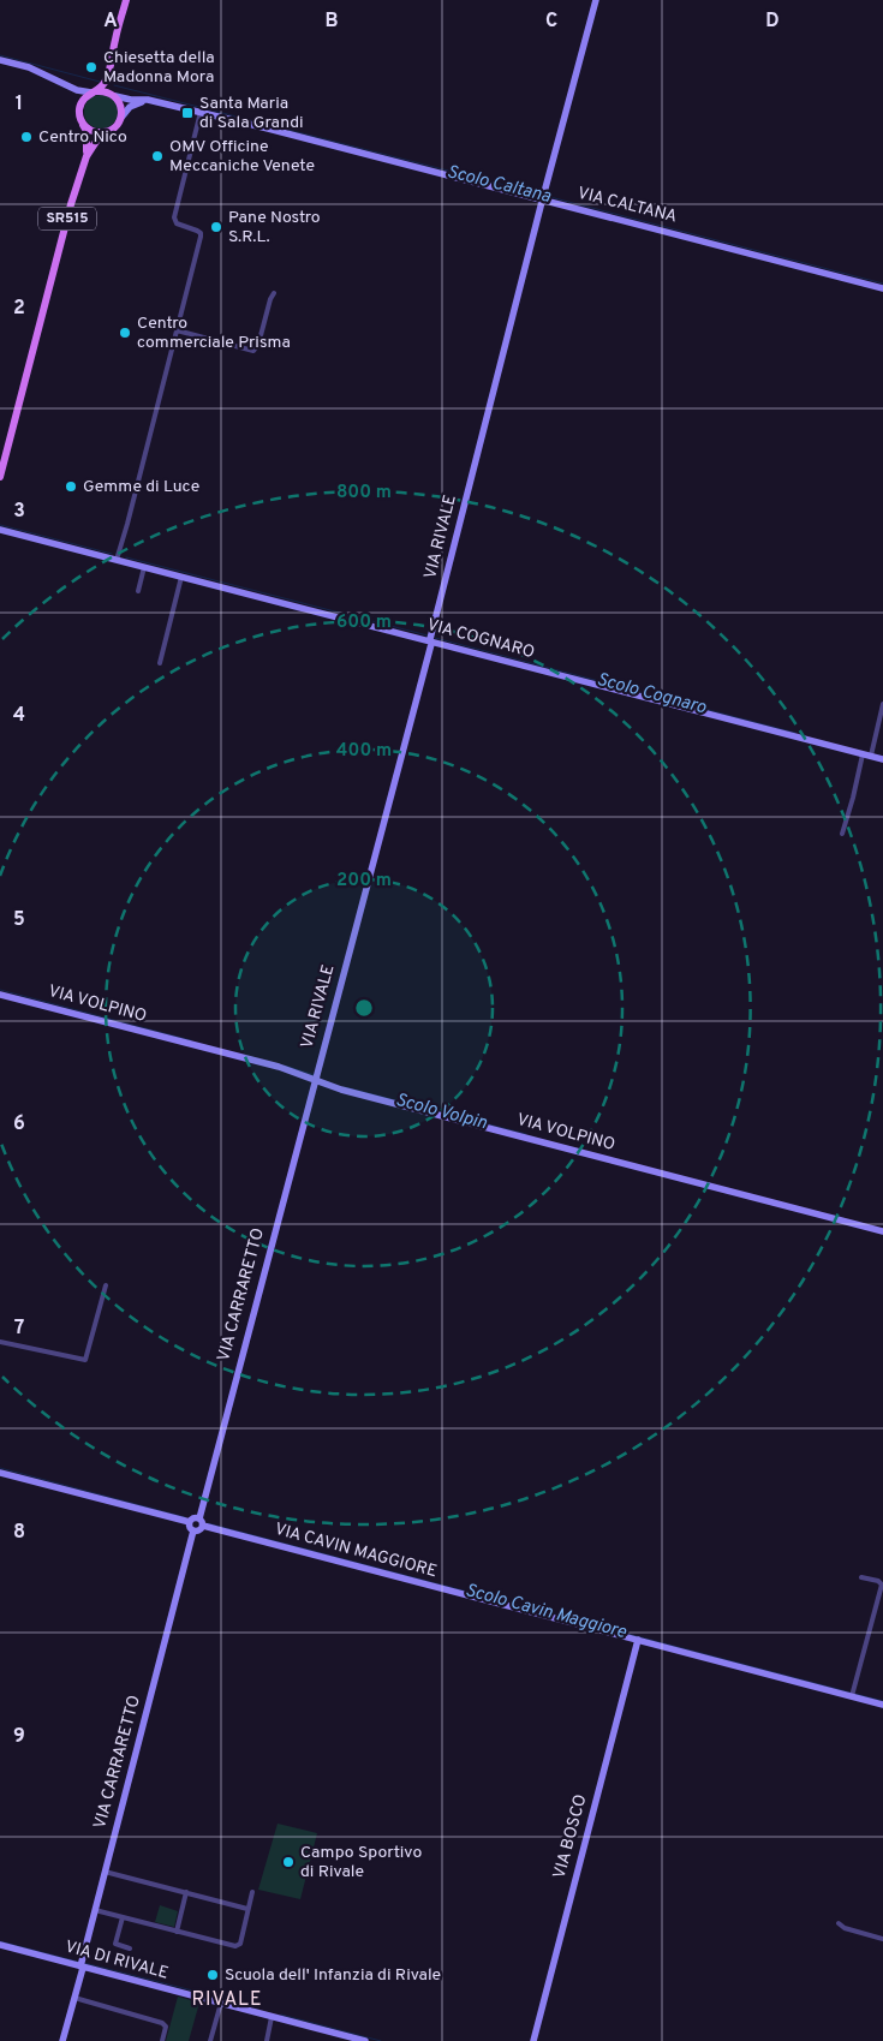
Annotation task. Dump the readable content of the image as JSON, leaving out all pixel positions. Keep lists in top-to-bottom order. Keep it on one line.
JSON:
{"streets":{"main road":["SR515"],"street":["VIA CALTANA","VIA RIVALE","VIA COGNARO","VIA VOLPINO","VIA CARRARETTO","VIA CAVIN MAGGIORE","VIA BOSCO","VIA DI RIVALE"]},"crossings":[["VIA CALTANA","SR515"],["VIA CALTANA","VIA RIVALE"],["VIA RIVALE","VIA COGNARO"],["VIA RIVALE","VIA VOLPINO"],["VIA RIVALE","VIA CARRARETTO"],["VIA VOLPINO","VIA CARRARETTO"],["VIA CARRARETTO","VIA CAVIN MAGGIORE"],["VIA CARRARETTO","VIA DI RIVALE"],["VIA CAVIN MAGGIORE","VIA BOSCO"]],"districts":["RIVALE"],"water":["Scolo Caltana","Scolo Cognaro","Scolo Volpin","Scolo Cavin Maggiore"],"places":{"other":["Chiesetta della Madonna Mora","Centro Nico","OMV Officine Meccaniche Venete","Pane Nostro S.R.L.","Centro commerciale Prisma","Gemme di Luce","Campo Sportivo di Rivale","Scuola dell' Infanzia di Rivale"],"transit":["Santa Maria di Sala Grandi"]},"grid":{"columns":["A","B","C","D"],"rows":["1","2","3","4","5","6","7","8","9"]},"rings":["800 m","600 m","400 m","200 m"]}
